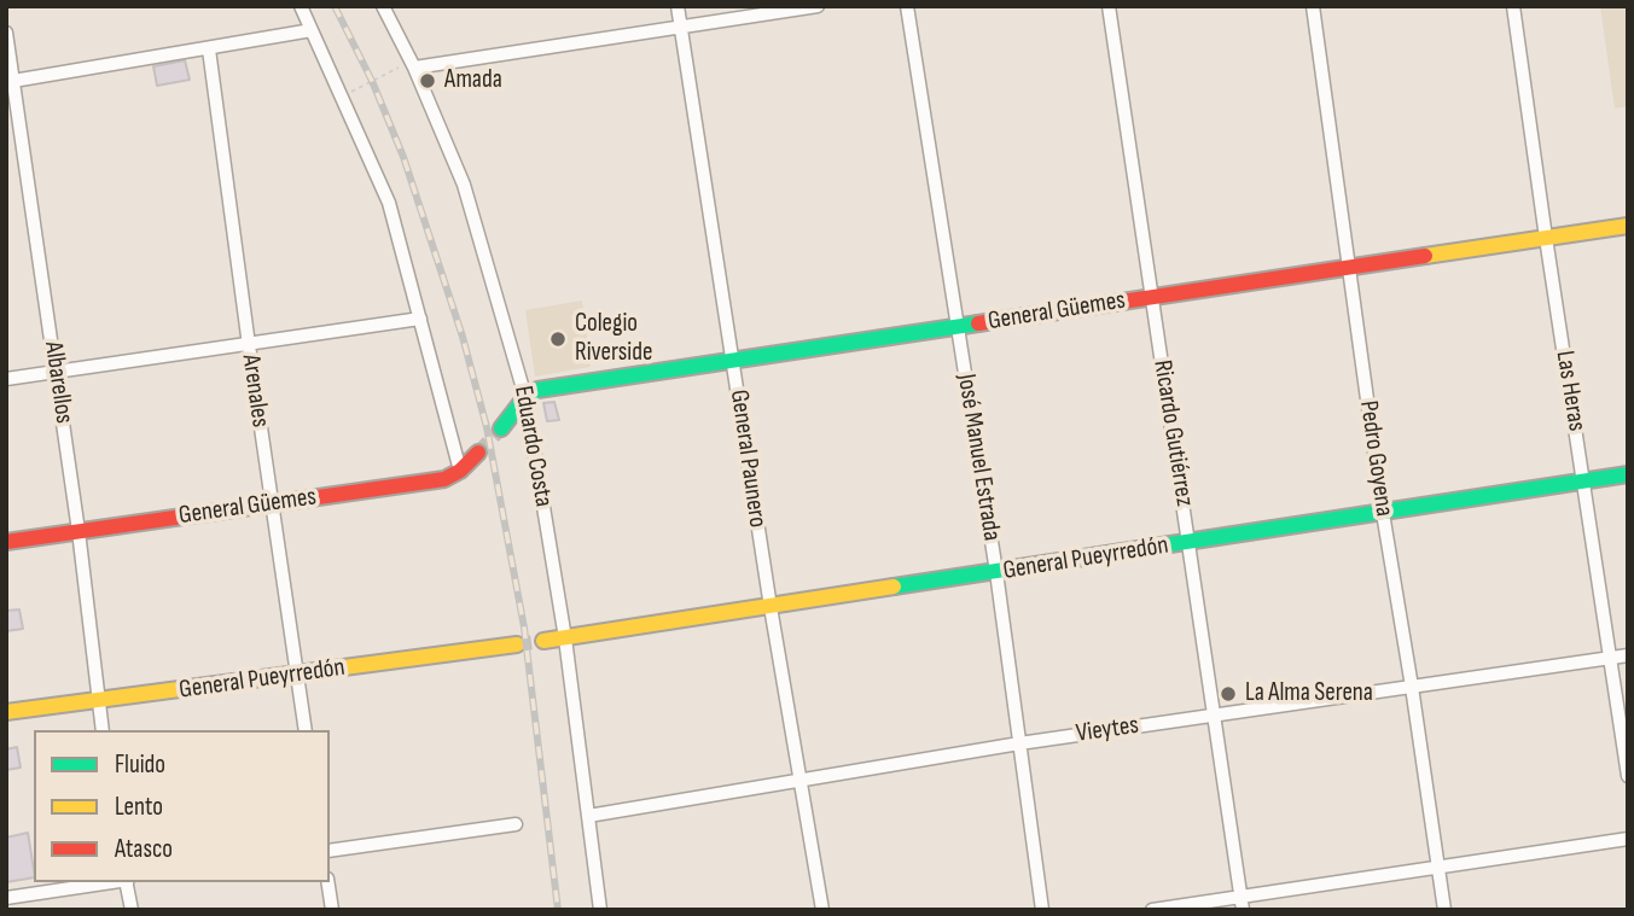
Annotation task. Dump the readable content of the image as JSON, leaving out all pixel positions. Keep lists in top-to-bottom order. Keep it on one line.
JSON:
{"streets":{"street":["General Güemes","Albarellos","Arenales","Las Heras","Ricardo Gutiérrez","Eduardo Costa","José Manuel Estrada","General Paunero","Pedro Goyena","General Pueyrredón","Vieytes"]},"crossings":[["General Güemes","Albarellos"],["General Güemes","Arenales"],["General Güemes","Las Heras"],["General Güemes","Ricardo Gutiérrez"],["General Güemes","Eduardo Costa"],["General Güemes","José Manuel Estrada"],["General Güemes","General Paunero"],["General Güemes","Pedro Goyena"],["Albarellos","General Pueyrredón"],["Arenales","General Pueyrredón"],["Las Heras","General Pueyrredón"],["Las Heras","Vieytes"],["Ricardo Gutiérrez","General Pueyrredón"],["Ricardo Gutiérrez","Vieytes"],["Eduardo Costa","General Pueyrredón"],["Eduardo Costa","Vieytes"],["José Manuel Estrada","General Pueyrredón"],["José Manuel Estrada","Vieytes"],["General Paunero","General Pueyrredón"],["General Paunero","Vieytes"],["Pedro Goyena","General Pueyrredón"],["Pedro Goyena","Vieytes"]],"places":["Amada","Colegio Riverside","La Alma Serena"],"legend":["Fluido","Lento","Atasco"]}
